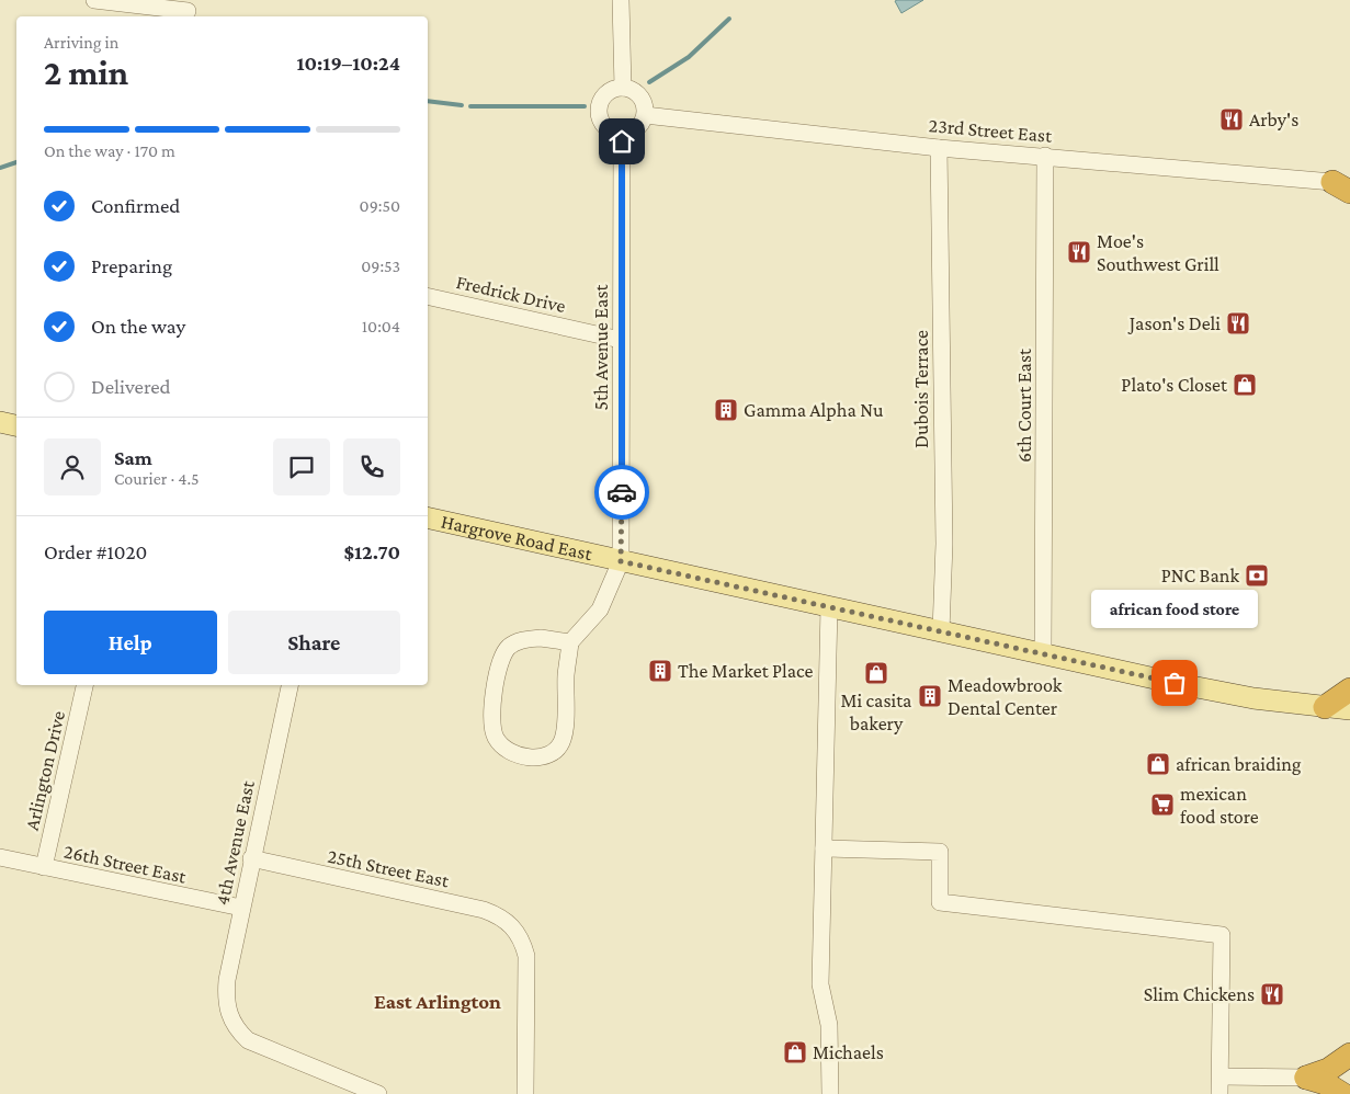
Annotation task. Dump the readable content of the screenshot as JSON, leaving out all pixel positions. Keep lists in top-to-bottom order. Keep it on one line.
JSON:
{"streets":{"main road":["Hargrove Road East"],"street":["23rd Street East","Fredrick Drive","5th Avenue East","Dubois Terrace","6th Court East","Arlington Drive","4th Avenue East","26th Street East","25th Street East"]},"crossings":[["23rd Street East","5th Avenue East"],["23rd Street East","Dubois Terrace"],["23rd Street East","6th Court East"],["Fredrick Drive","5th Avenue East"],["5th Avenue East","Hargrove Road East"],["Dubois Terrace","Hargrove Road East"],["6th Court East","Hargrove Road East"],["Arlington Drive","26th Street East"],["4th Avenue East","26th Street East"],["4th Avenue East","25th Street East"]],"districts":["East Arlington"],"places":{"restaurant":["Arby's","Moe's Southwest Grill","Jason's Deli","Slim Chickens"],"shop":["Plato's Closet","Mi casita bakery","african braiding","Michaels"],"building":["Gamma Alpha Nu","The Market Place","Meadowbrook Dental Center"],"bank":["PNC Bank"],"other":["african food store"],"supermarket":["mexican food store"]},"page":{"heading":["2 min","Arriving in","10:19–10:24"],"panel":["Sam","Courier · 4.5","Order #1020","$12.70"],"bar":"On the way · 170 m","list":[["Confirmed","09:50"],["Preparing","09:53"],["On the way","10:04"],"Delivered"],"bubble":"african food store","buttons":["Help","Share"]}}
